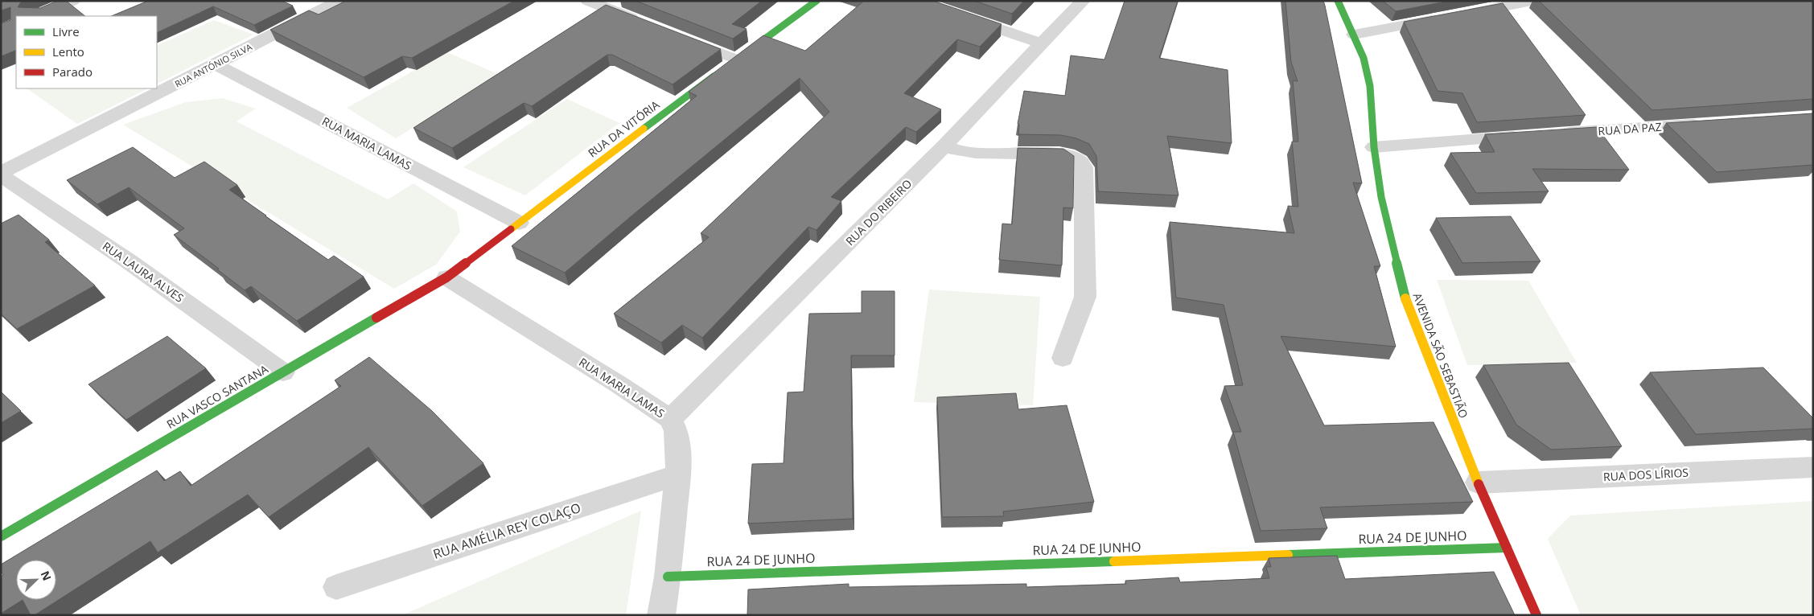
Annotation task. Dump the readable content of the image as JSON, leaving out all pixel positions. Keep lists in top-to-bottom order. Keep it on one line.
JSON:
{"streets":{"street":["RUA ANTÓNIO SILVA","RUA DA VITÓRIA","RUA DA PAZ","RUA MARIA LAMAS","RUA DO RIBEIRO","RUA LAURA ALVES","AVENIDA SÃO SEBASTIÃO","RUA VASCO SANTANA","RUA DOS LÍRIOS","RUA AMÉLIA REY COLAÇO","RUA 24 DE JUNHO"]},"crossings":[["RUA ANTÓNIO SILVA","RUA MARIA LAMAS"],["RUA ANTÓNIO SILVA","RUA LAURA ALVES"],["RUA DA VITÓRIA","RUA MARIA LAMAS"],["RUA DA VITÓRIA","RUA VASCO SANTANA"],["RUA MARIA LAMAS","RUA DO RIBEIRO"],["RUA MARIA LAMAS","RUA VASCO SANTANA"],["RUA MARIA LAMAS","RUA AMÉLIA REY COLAÇO"],["RUA MARIA LAMAS","RUA 24 DE JUNHO"],["RUA LAURA ALVES","RUA VASCO SANTANA"],["AVENIDA SÃO SEBASTIÃO","RUA DOS LÍRIOS"],["AVENIDA SÃO SEBASTIÃO","RUA 24 DE JUNHO"]],"legend":["Livre","Lento","Parado"],"north":"top right"}
